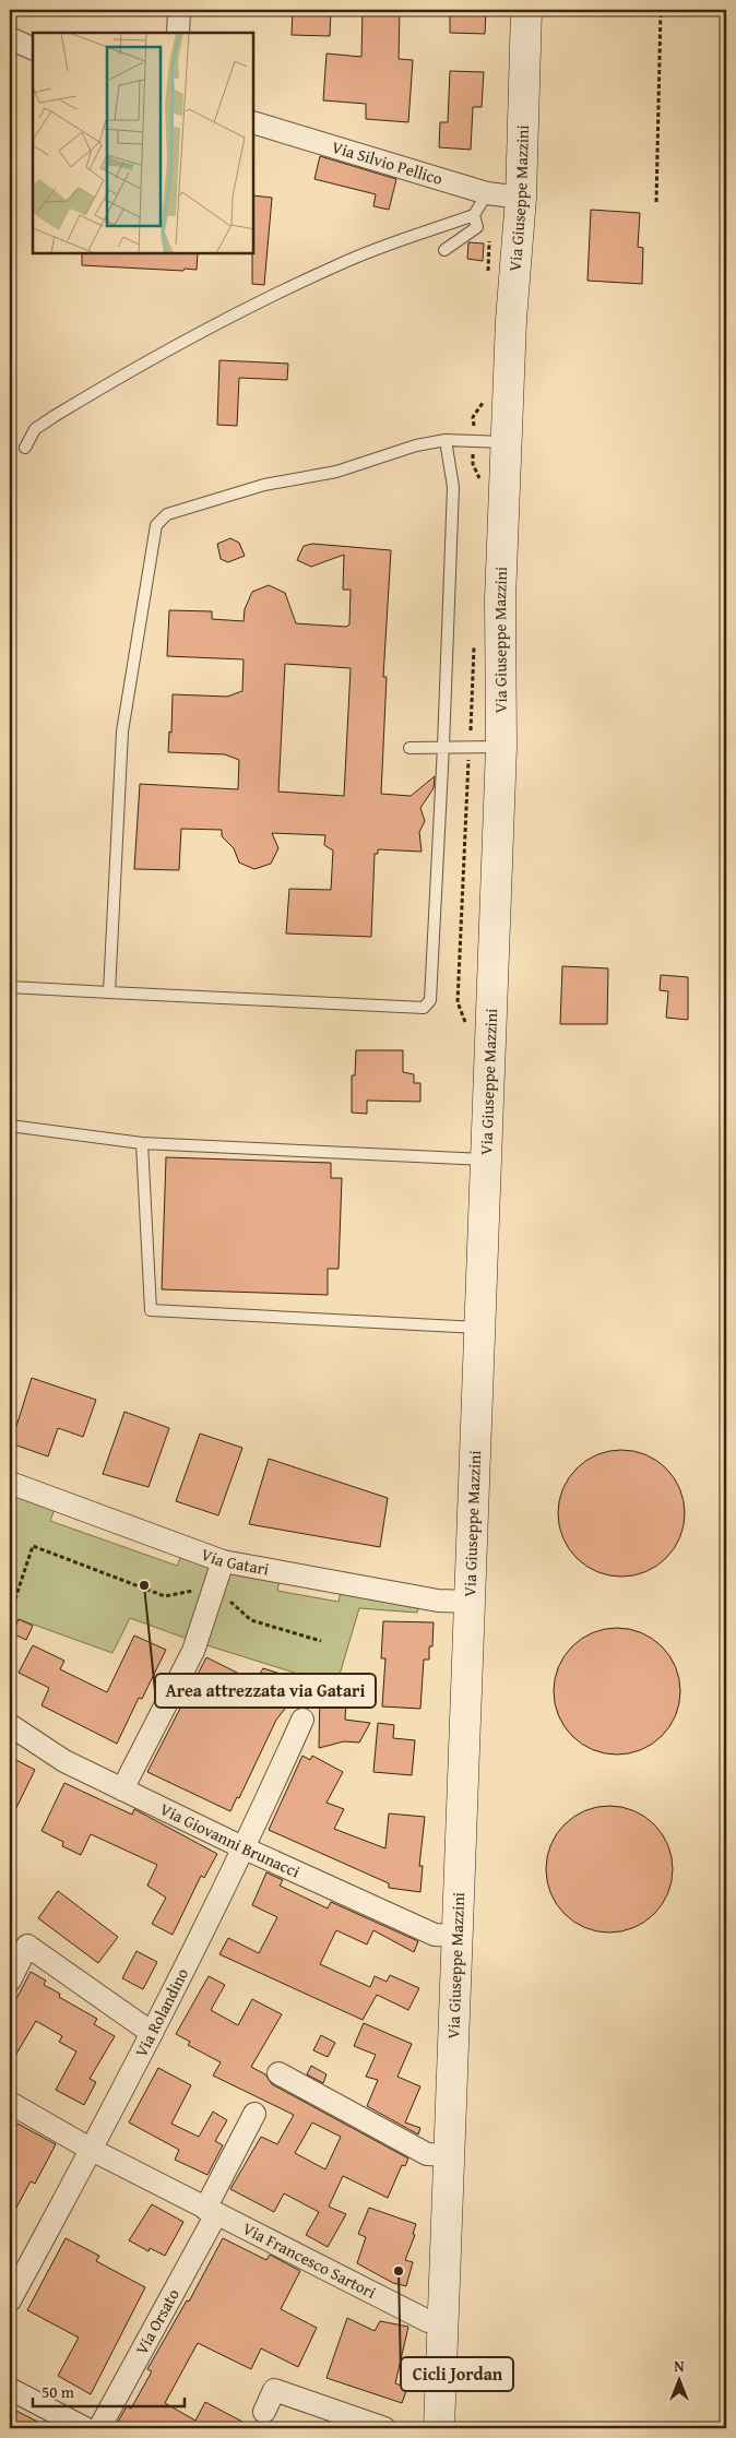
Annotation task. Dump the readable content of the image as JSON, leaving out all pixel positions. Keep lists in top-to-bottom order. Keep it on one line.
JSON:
{"streets":{"main road":["Via Giuseppe Mazzini"],"street":["Via Silvio Pellico","Via Gatari","Via Giovanni Brunacci","Via Rolandino","Via Francesco Sartori","Via Orsato"]},"crossings":[["Via Silvio Pellico","Via Giuseppe Mazzini"],["Via Giuseppe Mazzini","Via Gatari"],["Via Giuseppe Mazzini","Via Giovanni Brunacci"],["Via Giuseppe Mazzini","Via Francesco Sartori"],["Via Giovanni Brunacci","Via Rolandino"],["Via Rolandino","Via Francesco Sartori"],["Via Francesco Sartori","Via Orsato"]],"places":["Area attrezzata via Gatari","Cicli Jordan"],"scale_bar":"50 m","north":"top"}
